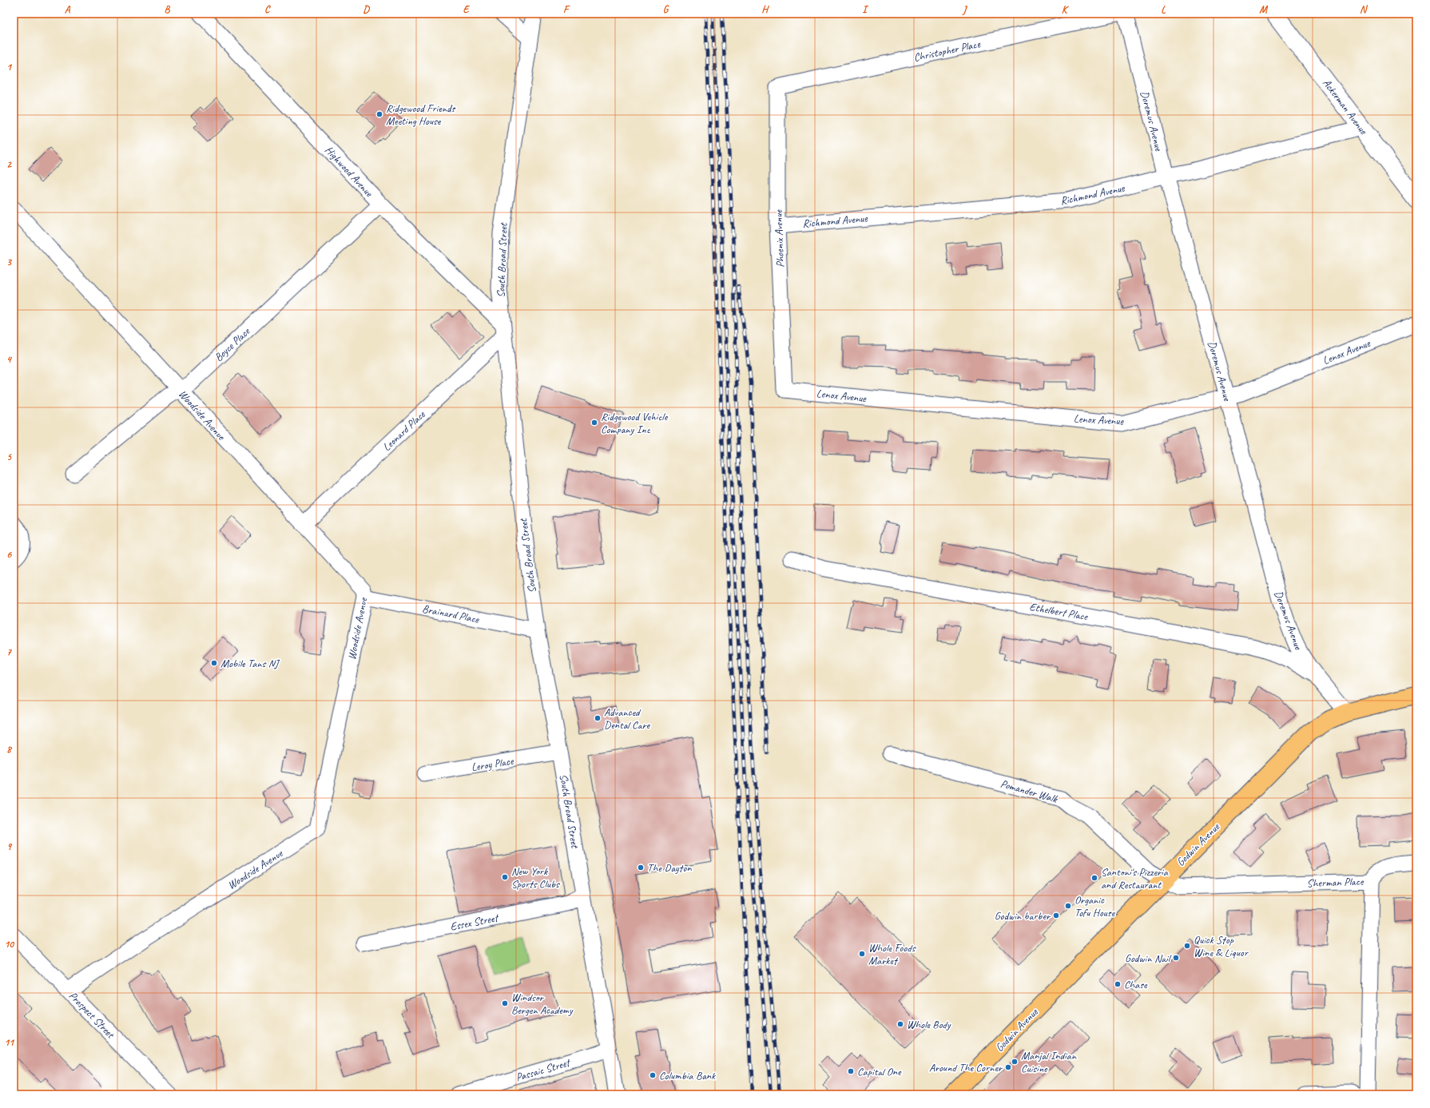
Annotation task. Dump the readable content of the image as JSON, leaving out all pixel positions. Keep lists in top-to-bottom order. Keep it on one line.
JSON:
{"streets":{"main road":["Godwin Avenue"],"street":["Christopher Place","Ackerman Avenue","Doremus Avenue","Highwood Avenue","Richmond Avenue","Phoenix Avenue","South Broad Street","Boyce Place","Lenox Avenue","Woodside Avenue","Leonard Place","Ethelbert Place","Brainard Place","Leroy Place","Pomander Walk","Sherman Place","Essex Street","Prospect Street","Passaic Street"]},"crossings":[["Christopher Place","Phoenix Avenue"],["Ackerman Avenue","Richmond Avenue"],["Doremus Avenue","Richmond Avenue"],["Doremus Avenue","Lenox Avenue"],["Doremus Avenue","Ethelbert Place"],["Doremus Avenue","Godwin Avenue"],["Highwood Avenue","South Broad Street"],["Highwood Avenue","Boyce Place"],["Highwood Avenue","Leonard Place"],["Richmond Avenue","Phoenix Avenue"],["Phoenix Avenue","Lenox Avenue"],["South Broad Street","Leonard Place"],["South Broad Street","Brainard Place"],["South Broad Street","Leroy Place"],["South Broad Street","Essex Street"],["South Broad Street","Passaic Street"],["Boyce Place","Woodside Avenue"],["Woodside Avenue","Leonard Place"],["Woodside Avenue","Brainard Place"],["Woodside Avenue","Prospect Street"],["Pomander Walk","Godwin Avenue"],["Pomander Walk","Sherman Place"],["Godwin Avenue","Sherman Place"]],"places":["Ridgewood Friends Meeting House","Ridgewood Vehicle Company Inc","Mobile Tans NJ","Advanced Dental Care","The Dayton","New York Sports Clubs","Santoni's Pizzeria and Restaurant","Organic Tofu House","Godwin barber","Quick Stop Wine & Liquor","Whole Foods Market","Godwin Nail","Chase","Windsor Bergen Academy","Whole Body","Manjal Indian Cuisine","Around The Corner","Capital One","Columbia Bank"],"grid":{"columns":["A","B","C","D","E","F","G","H","I","J","K","L","M","N"],"rows":["1","2","3","4","5","6","7","8","9","10","11"]}}
